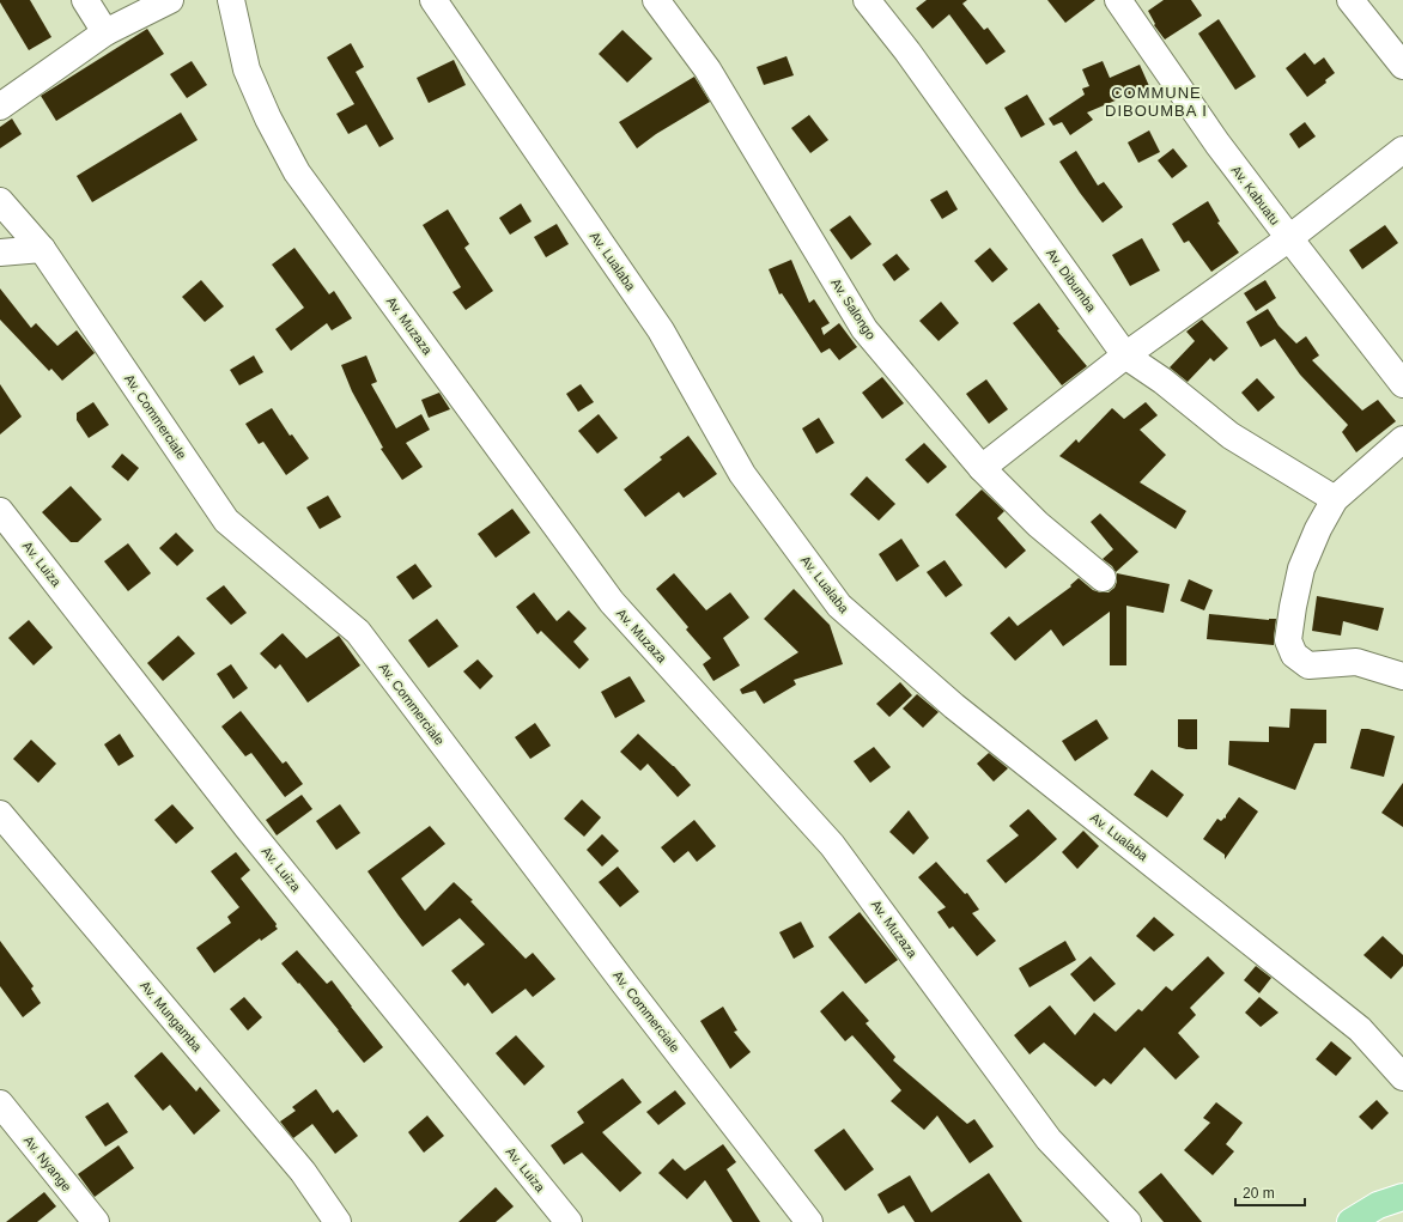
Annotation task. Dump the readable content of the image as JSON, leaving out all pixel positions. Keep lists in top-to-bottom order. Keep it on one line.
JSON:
{"streets":{"street":["Av. Kabuatu","Av. Lualaba","Av. Dibumba","Av. Salongo","Av. Muzaza","Av. Commerciale","Av. Luiza","Av. Mungamba","Av. Nyange"]},"districts":["COMMUNE DIBOUMBA I"],"scale_bar":"20 m"}
